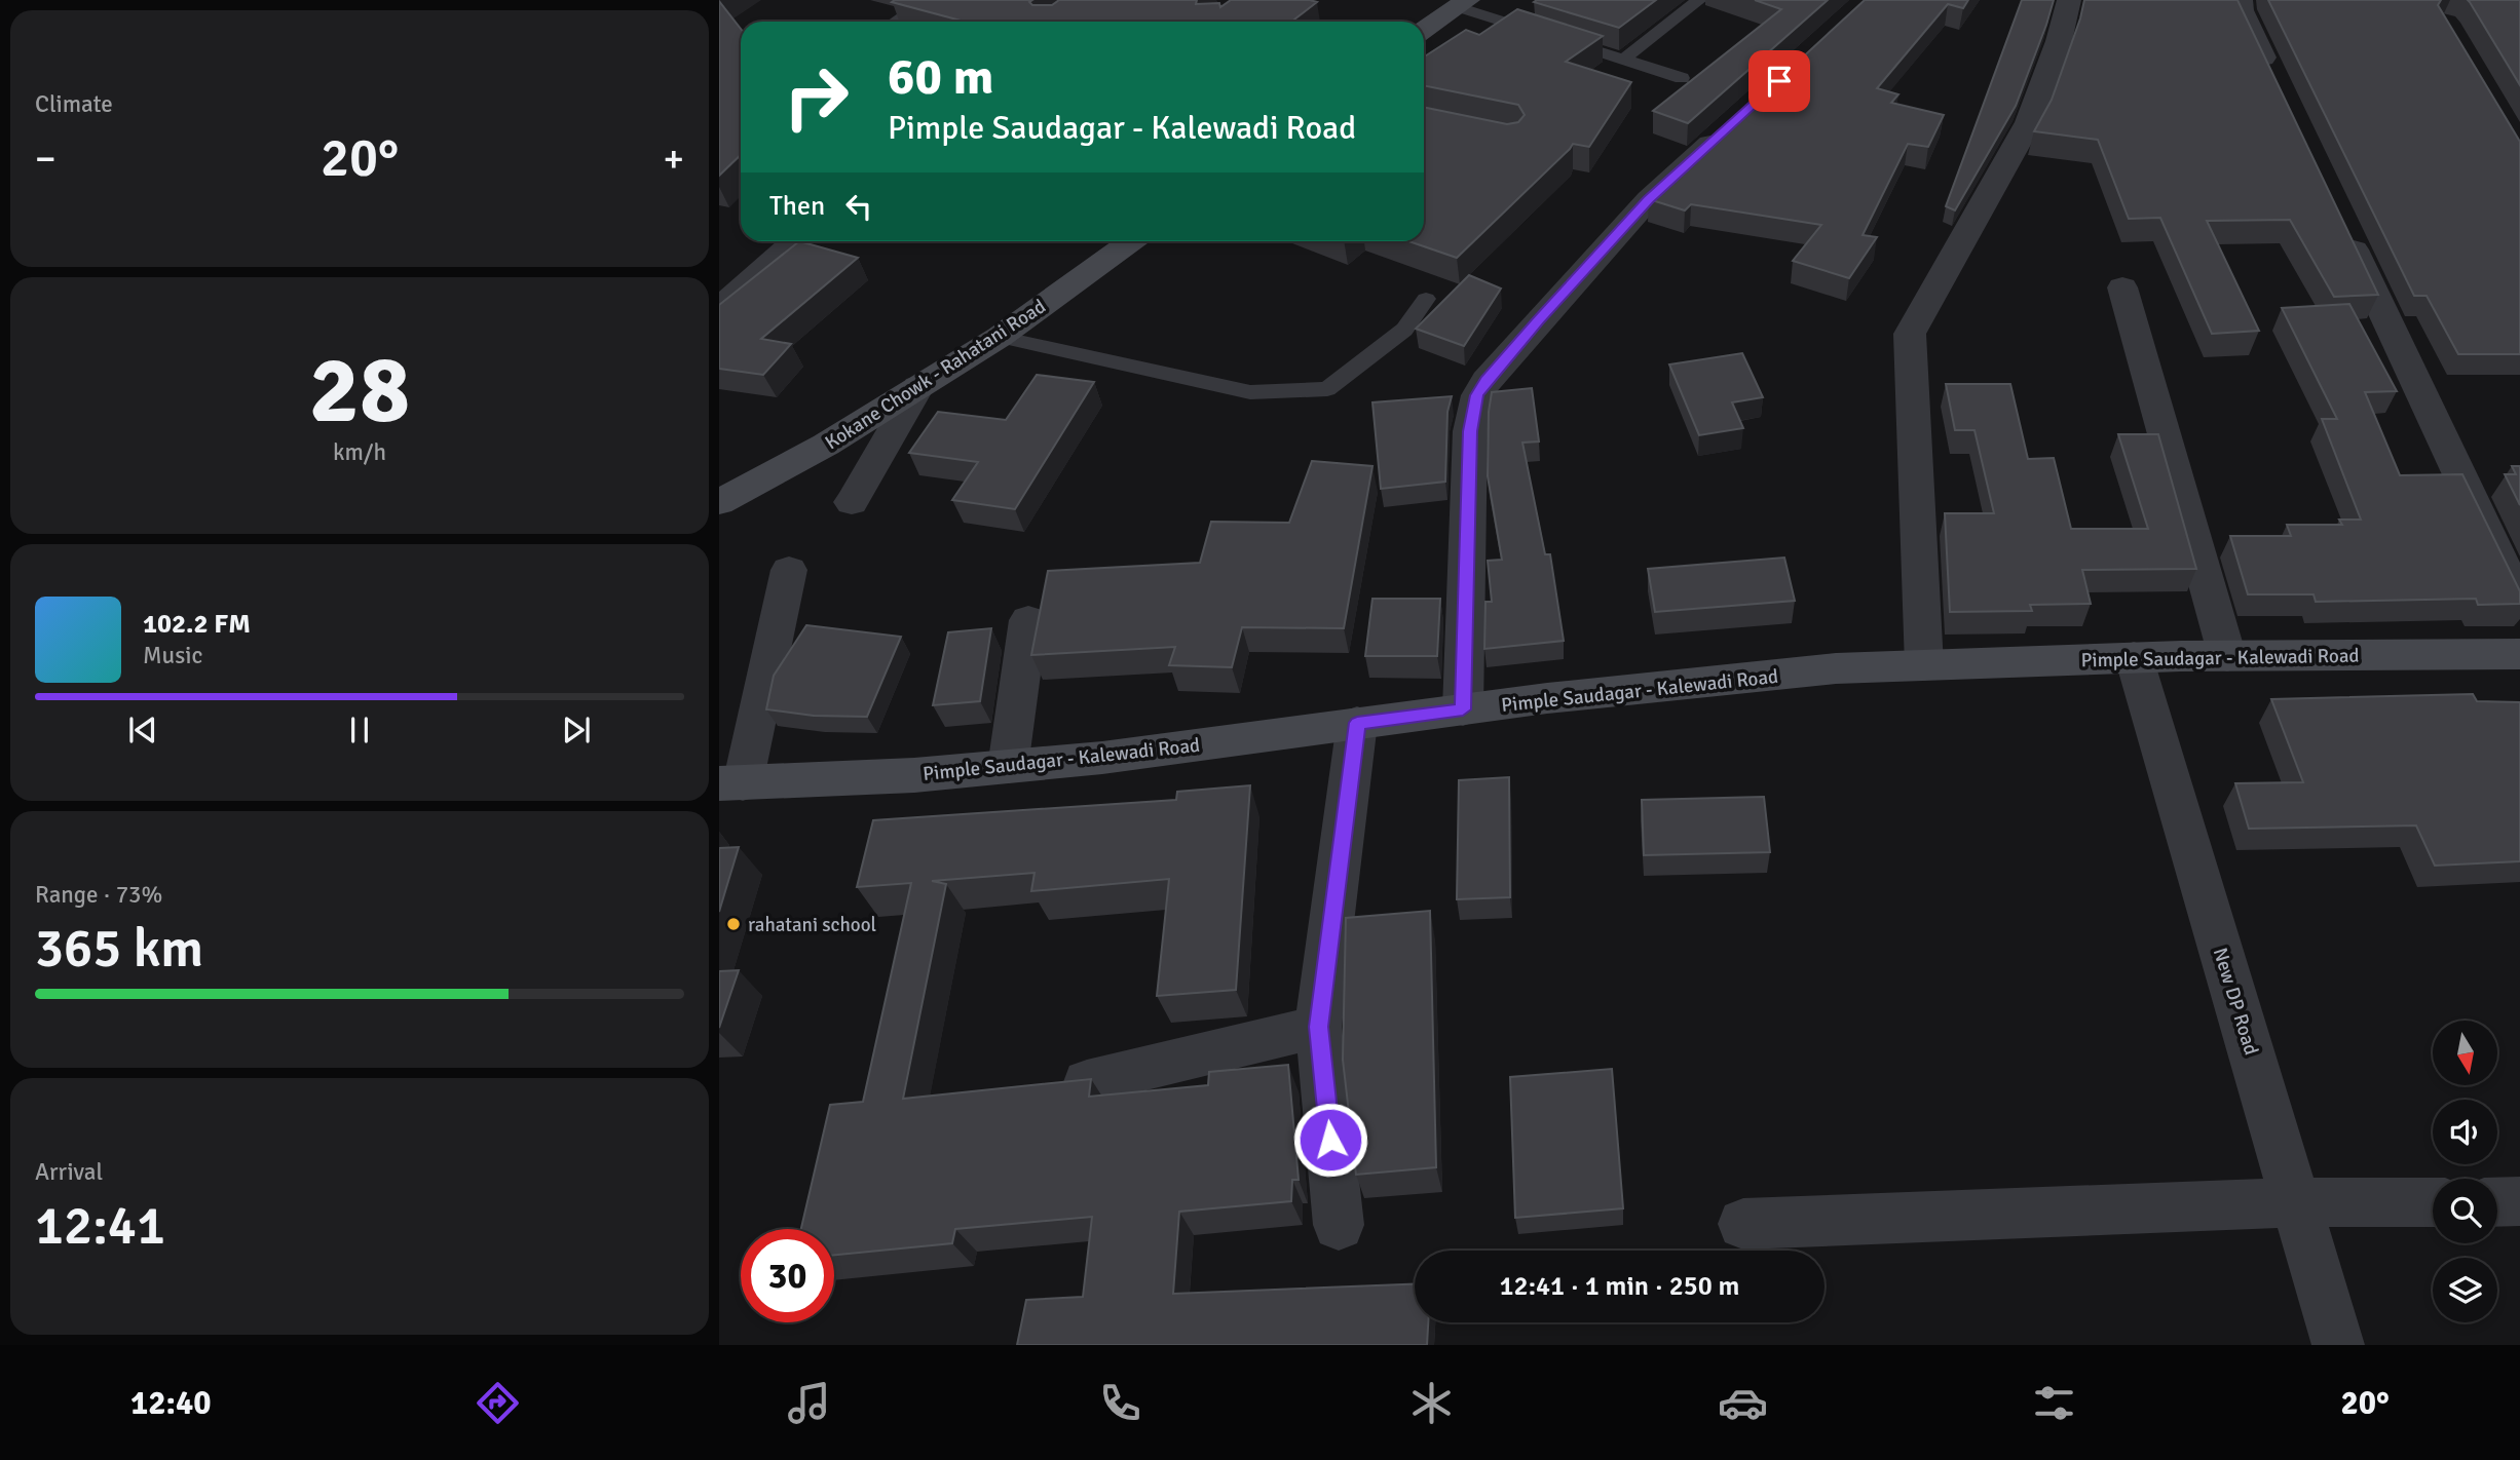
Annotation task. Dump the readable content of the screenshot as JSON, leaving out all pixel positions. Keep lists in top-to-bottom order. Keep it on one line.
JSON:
{"streets":{"main road":["Kokane Chowk - Rahatani Road","Pimple Saudagar - Kalewadi Road"],"street":["New DP Road"]},"crossings":[["Pimple Saudagar - Kalewadi Road","New DP Road"]],"places":["rahatani school"],"north":"bottom","page":{"tile":["Climate",["28","km/h"],["Range · 73%","365 km"],["Arrival","12:41"]],"turn":["60 m","Pimple Saudagar - Kalewadi Road"],"heat":["−","20°","+"],"then":"Then","song":["102.2 FM","Music"],"limit":"30","trip":"12:41 · 1 min · 250 m","tabs":["12:40","20°"]}}
